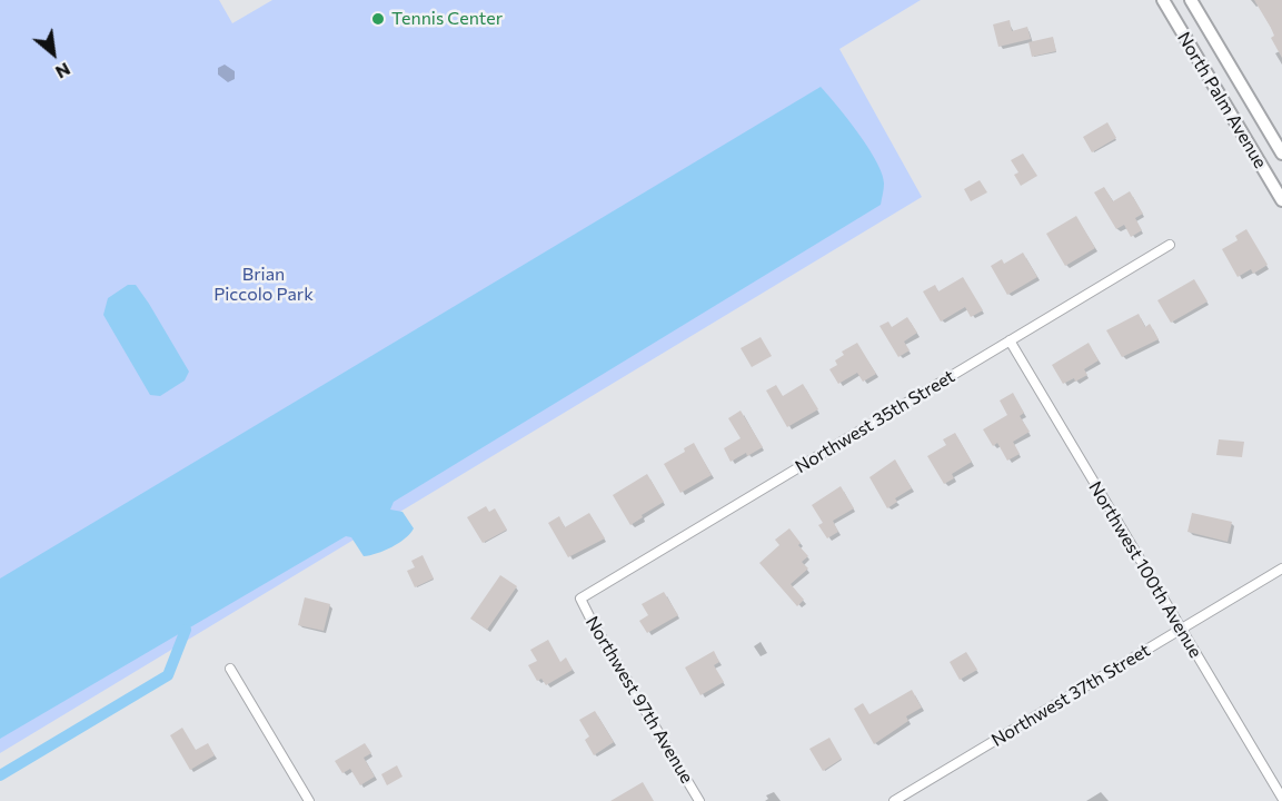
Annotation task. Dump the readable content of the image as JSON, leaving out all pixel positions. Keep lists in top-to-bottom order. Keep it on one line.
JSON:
{"streets":{"main road":["North Palm Avenue"],"street":["Northwest 35th Street","Northwest 100th Avenue","Northwest 37th Street","Northwest 97th Avenue"]},"crossings":[["Northwest 35th Street","Northwest 100th Avenue"],["Northwest 35th Street","Northwest 97th Avenue"],["Northwest 100th Avenue","Northwest 37th Street"]],"parks":["Brian Piccolo Park"],"places":["Tennis Center"],"north":"bottom right"}
